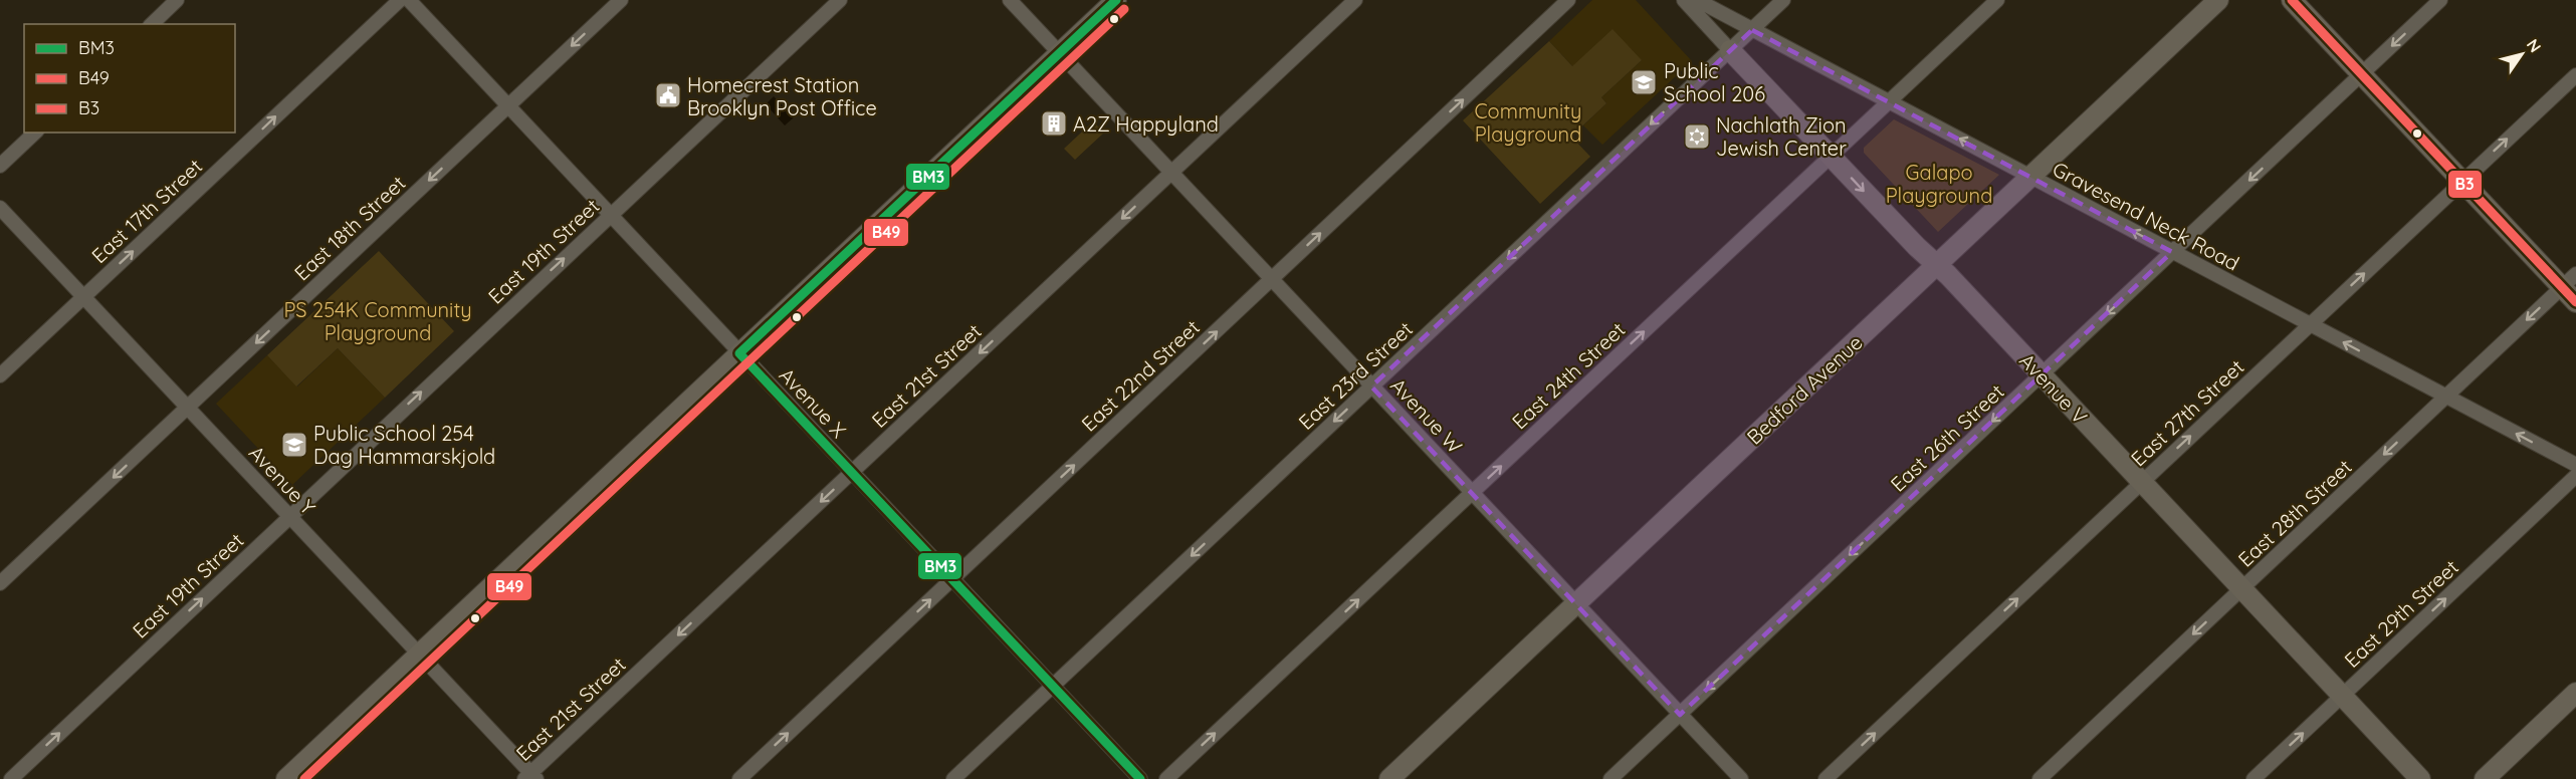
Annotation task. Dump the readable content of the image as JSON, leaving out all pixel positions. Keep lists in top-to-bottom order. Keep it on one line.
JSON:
{"streets":{"main road":["Avenue V","Bedford Avenue"],"street":["East 17th Street","Gravesend Neck Road","East 18th Street","East 19th Street","East 21st Street","East 22nd Street","East 23rd Street","East 24th Street","Avenue X","East 27th Street","Avenue W","East 26th Street","Avenue Y","East 28th Street","East 29th Street"]},"crossings":[["East 17th Street","Avenue Y"],["Gravesend Neck Road","East 23rd Street"],["Gravesend Neck Road","East 24th Street"],["Gravesend Neck Road","Bedford Avenue"],["Gravesend Neck Road","East 27th Street"],["Gravesend Neck Road","East 26th Street"],["Gravesend Neck Road","East 28th Street"],["East 18th Street","Avenue X"],["East 18th Street","Avenue Y"],["East 19th Street","Avenue X"],["East 19th Street","Avenue Y"],["East 21st Street","Avenue X"],["East 21st Street","Avenue W"],["East 21st Street","Avenue Y"],["East 22nd Street","Avenue X"],["East 22nd Street","Avenue W"],["East 23rd Street","Avenue V"],["East 23rd Street","Avenue X"],["East 23rd Street","Avenue W"],["East 24th Street","Avenue V"],["East 24th Street","Avenue W"],["Avenue V","Bedford Avenue"],["Avenue V","East 27th Street"],["Avenue V","East 26th Street"],["Avenue V","East 28th Street"],["Avenue V","East 29th Street"],["Bedford Avenue","Avenue W"],["Avenue W","East 26th Street"]],"one_way":["East 17th Street","Gravesend Neck Road","East 18th Street","East 19th Street","East 21st Street","East 22nd Street","East 23rd Street","East 24th Street","East 27th Street","East 26th Street","East 28th Street","East 29th Street"],"parks":["Community Playground","Galapo Playground","PS 254K Community Playground"],"places":{"school or university":["Public School 206","Public School 254 Dag Hammarskjold"],"public building":["Homecrest Station Brooklyn Post Office"],"building":["A2Z Happyland"],"synagogue":["Nachlath Zion Jewish Center"]},"lines":["transit line BM3","transit line B3","transit line B49"],"legend":["BM3","B49","B3"],"north":"top right"}
